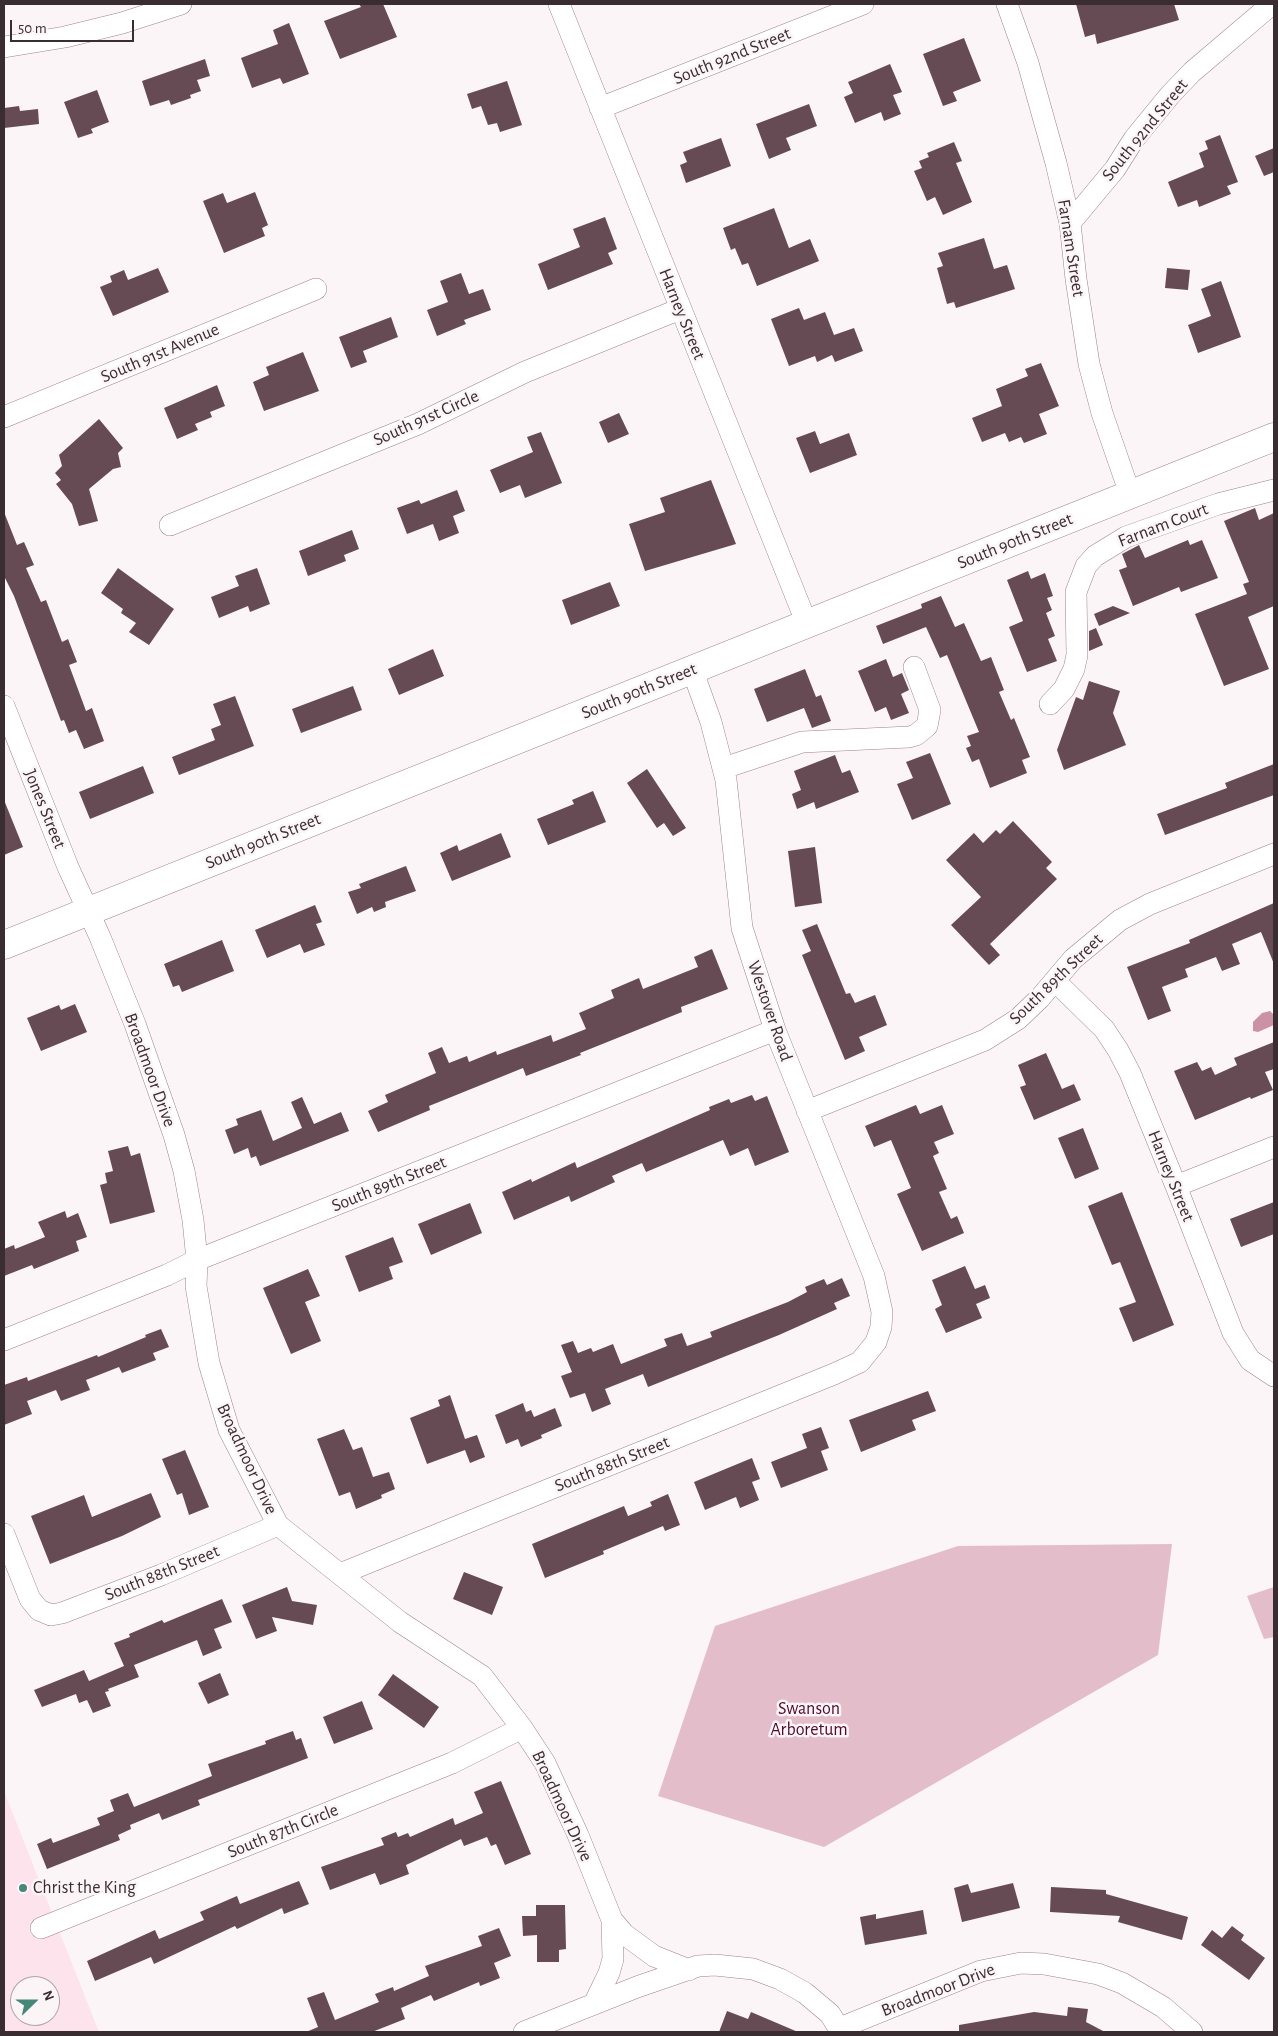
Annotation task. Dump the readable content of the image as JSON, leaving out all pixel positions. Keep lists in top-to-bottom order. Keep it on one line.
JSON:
{"streets":{"main road":["South 90th Street"],"street":["South 92nd Street","Farnam Street","Harney Street","South 91st Avenue","South 91st Circle","Farnam Court","Jones Street","South 89th Street","Westover Road","Broadmoor Drive","South 88th Street","South 87th Circle"]},"crossings":[["South 92nd Street","Farnam Street"],["South 92nd Street","Harney Street"],["Farnam Street","South 90th Street"],["Harney Street","South 91st Circle"],["Harney Street","South 90th Street"],["Harney Street","South 89th Street"],["South 90th Street","Jones Street"],["South 90th Street","Westover Road"],["South 90th Street","Broadmoor Drive"],["Jones Street","Broadmoor Drive"],["South 89th Street","Westover Road"],["South 89th Street","Broadmoor Drive"],["Westover Road","South 88th Street"],["Broadmoor Drive","South 88th Street"],["Broadmoor Drive","South 87th Circle"]],"parks":["Swanson Arboretum"],"places":["Christ the King"],"scale_bar":"50 m","north":"right"}
